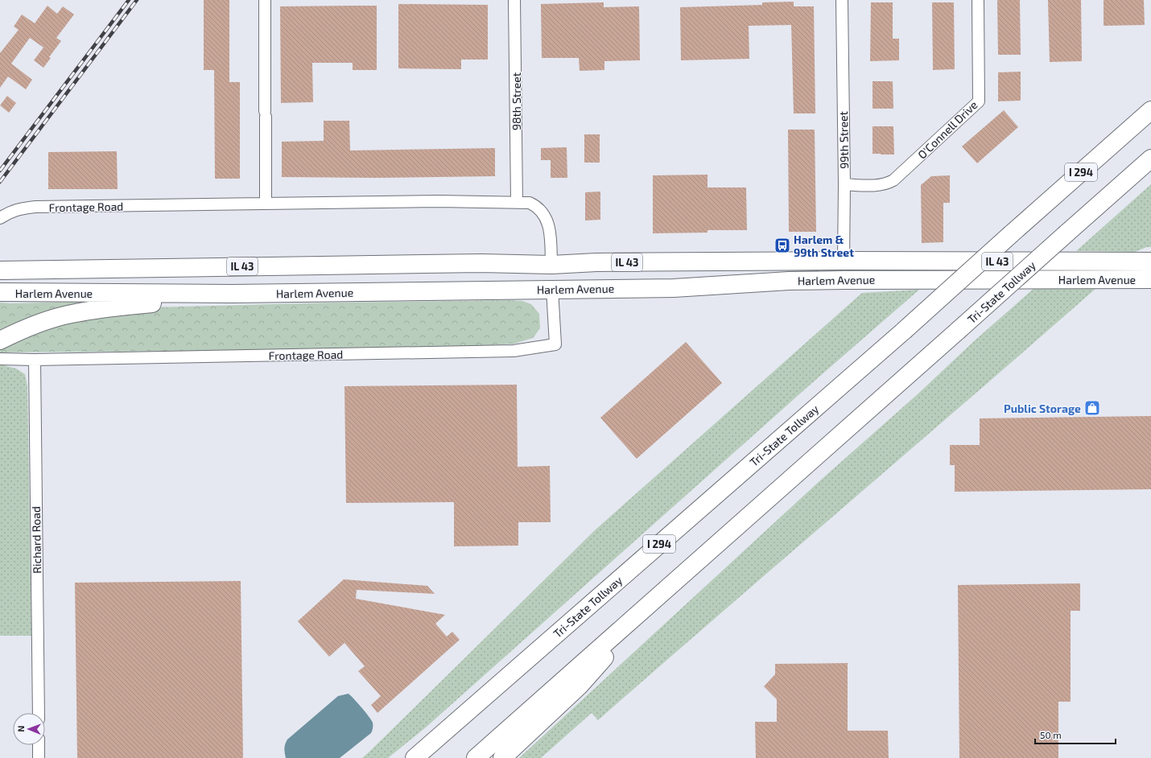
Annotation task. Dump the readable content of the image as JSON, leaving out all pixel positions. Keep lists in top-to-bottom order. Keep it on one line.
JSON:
{"streets":{"main road":["99th Street","I 294","IL 43","Harlem Avenue","Tri-State Tollway"],"street":["98th Street","O'Connell Drive","Frontage Road","Richard Road"]},"crossings":[["98th Street","Frontage Road"],["O'Connell Drive","99th Street"],["99th Street","Harlem Avenue"],["Frontage Road","Harlem Avenue"],["Frontage Road","Richard Road"]],"places":{"bus stop":["Harlem & 99th Street"],"shop":["Public Storage"]},"scale_bar":"50 m","north":"left"}
